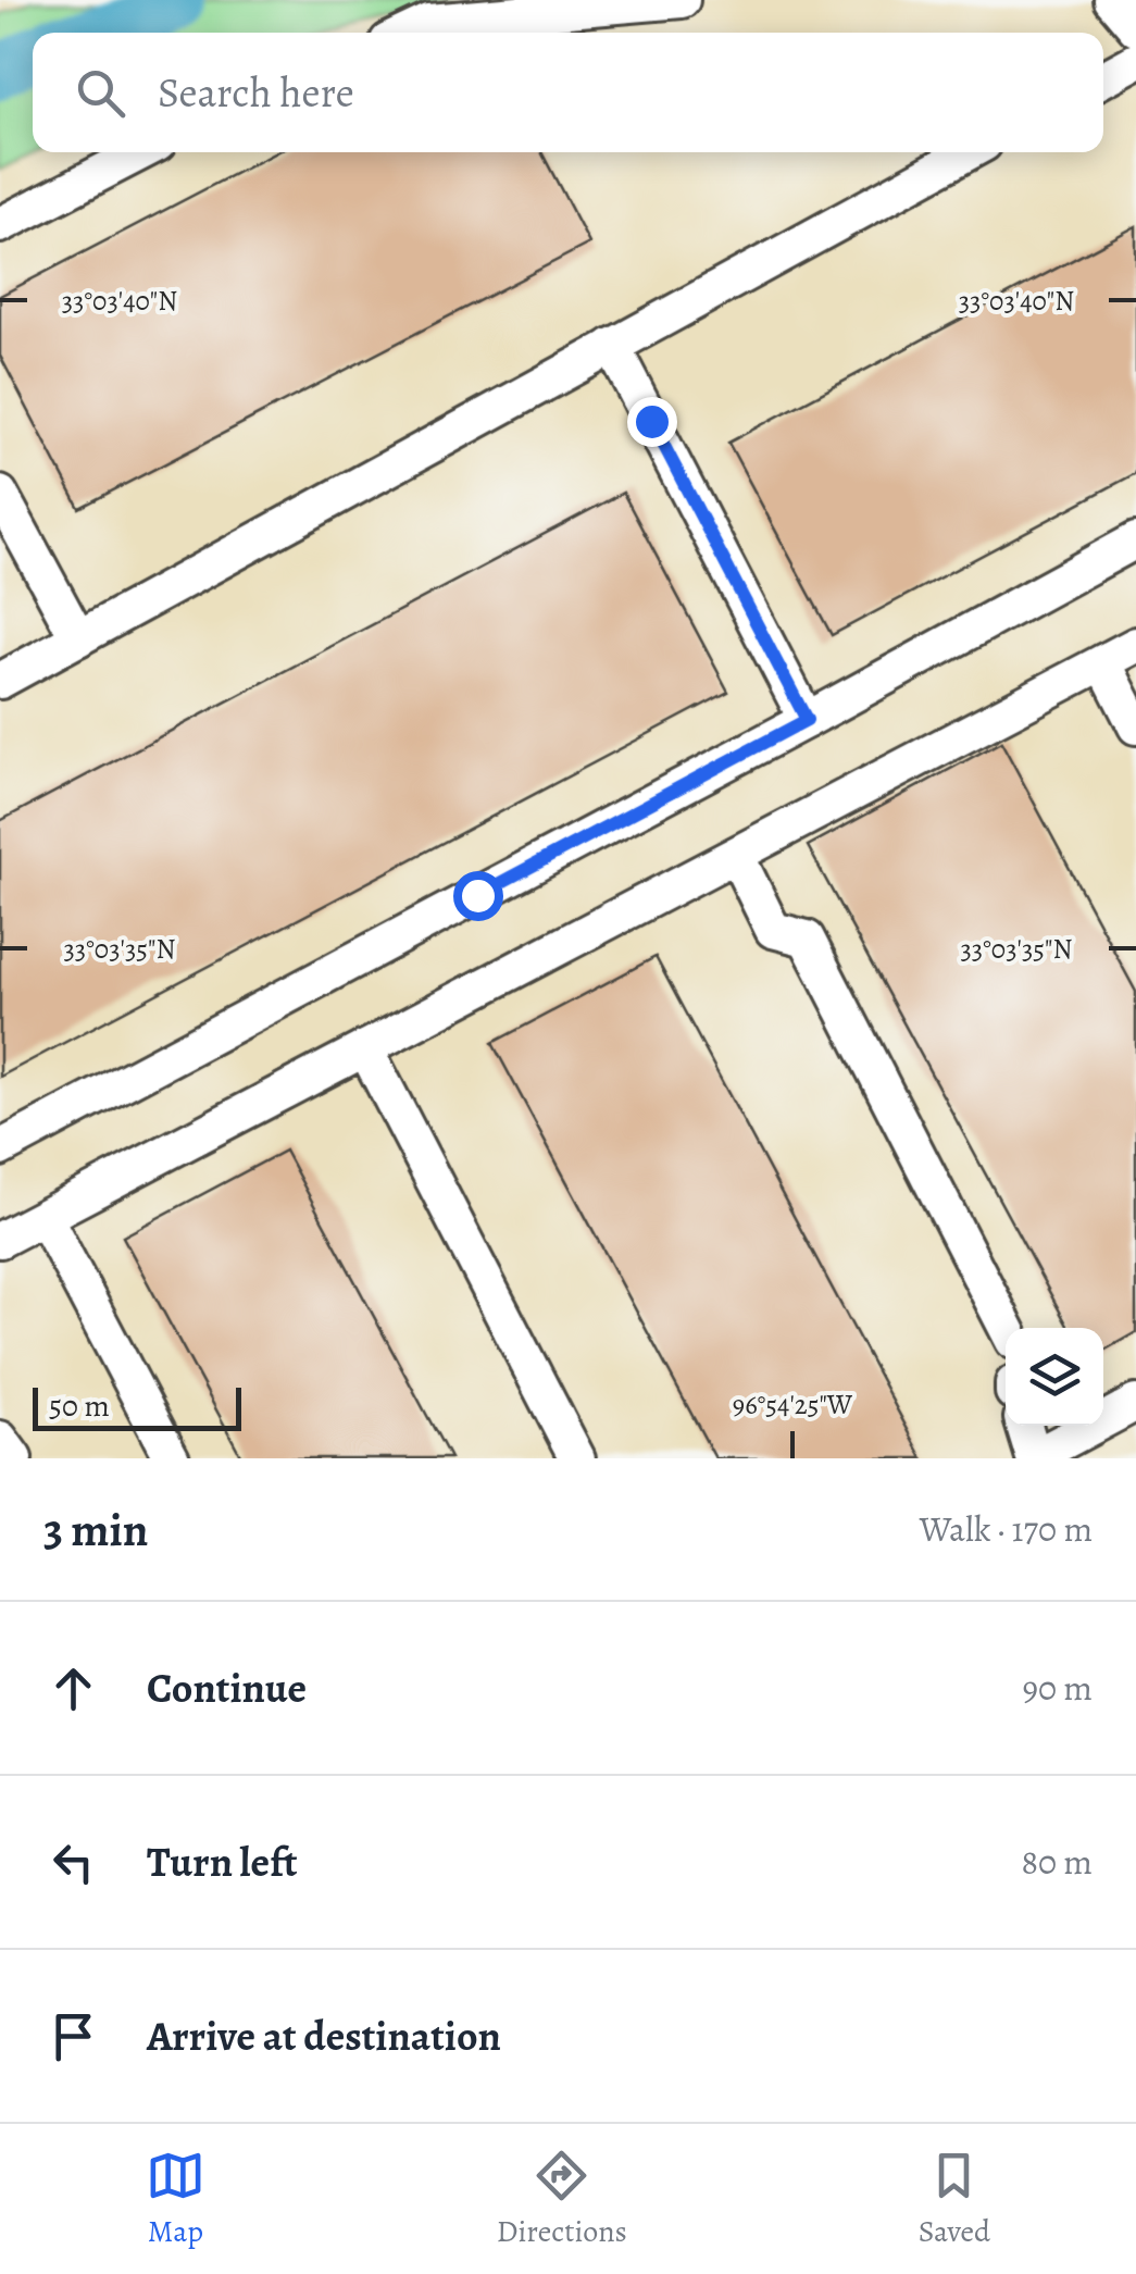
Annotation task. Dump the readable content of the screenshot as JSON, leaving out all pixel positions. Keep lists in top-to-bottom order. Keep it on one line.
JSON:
{"scale_bar":"50 m","page":{"search":"Search here","scale":"50 m","heading":["3 min","Walk · 170 m"],"list":[["Continue","90 m"],["Turn left","80 m"],"Arrive at destination"],"nav":["Map","Directions","Saved"]},"coordinates":["33°03'40\"N","33°03'35\"N","96°54'25\"W"]}
